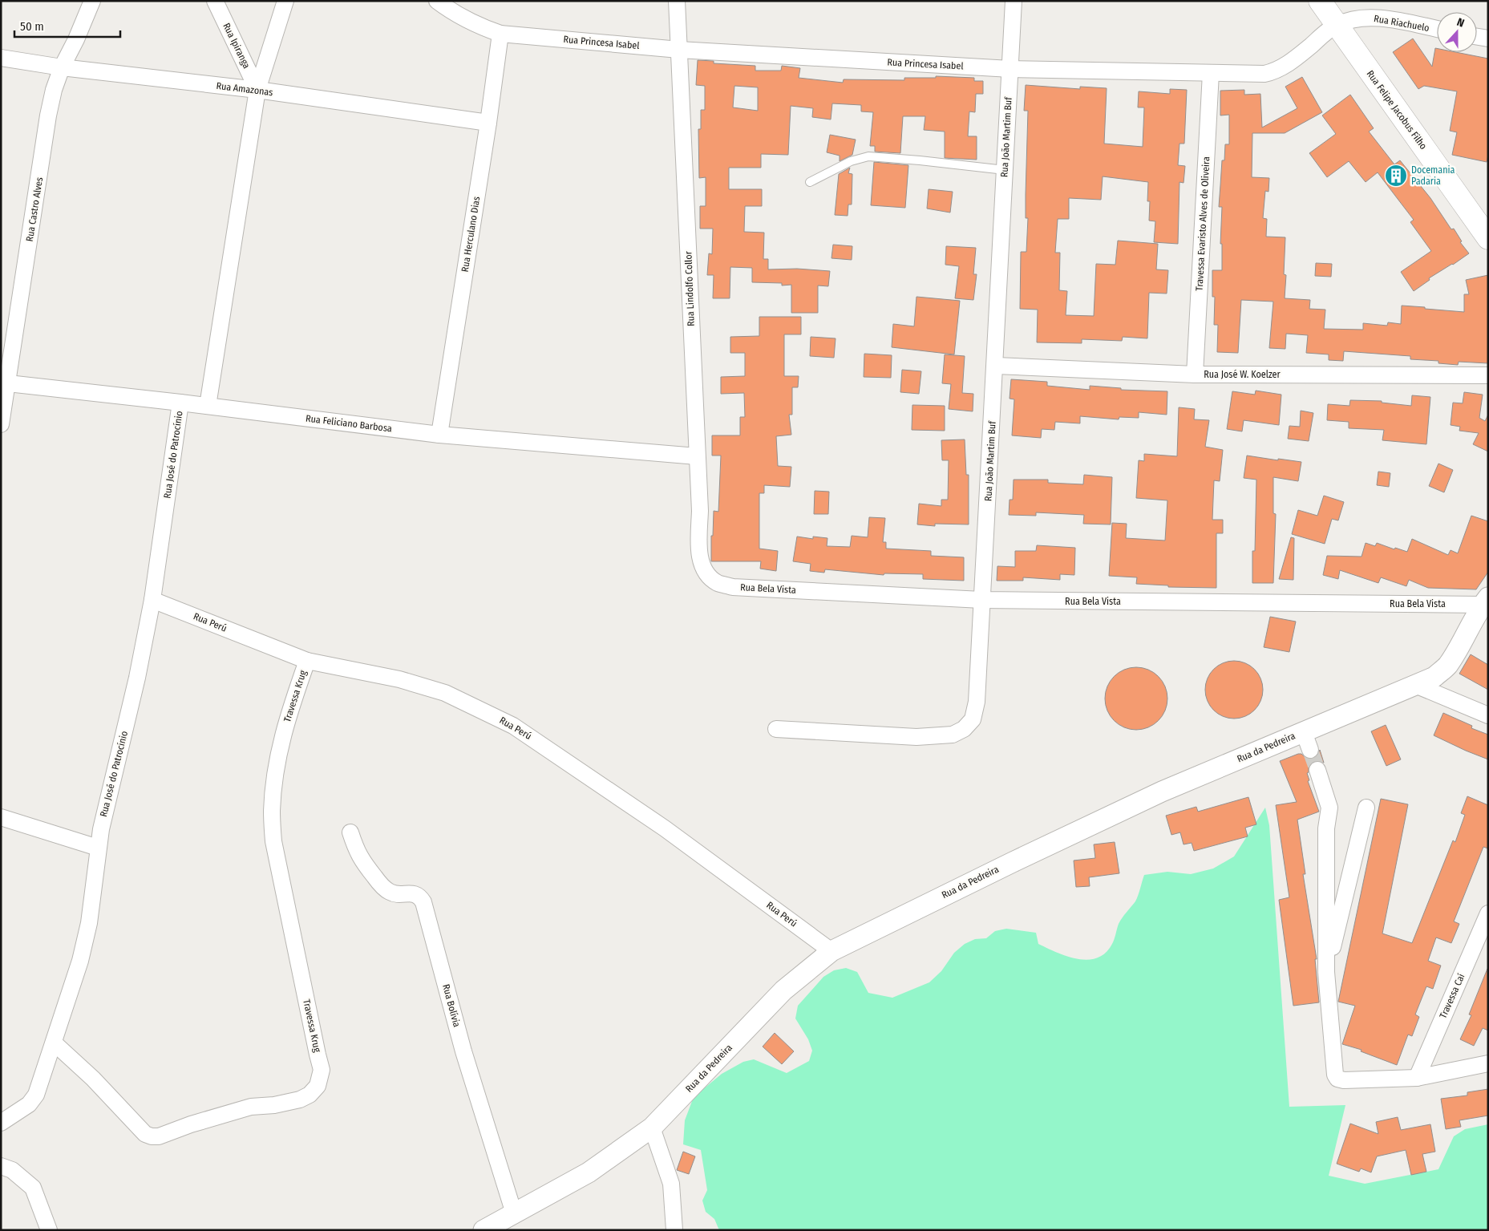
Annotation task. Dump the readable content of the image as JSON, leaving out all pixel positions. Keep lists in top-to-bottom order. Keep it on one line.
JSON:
{"streets":{"main road":["Rua Felipe Jacobus Filho"],"street":["Rua Riachuelo","Rua Princesa Isabel","Rua Ipiranga","Rua Amazonas","Rua João Martim Buf","Rua Castro Alves","Travessa Evaristo Alves de Oliveira","Rua Herculano Dias","Rua Lindolfo Collor","Rua José W. Koelzer","Rua Feliciano Barbosa","Rua José do Patrocínio","Rua Bela Vista","Rua Perú","Travessa Krug","Rua da Pedreira","Travessa Caí","Rua Bolívia"]},"crossings":[["Rua Riachuelo","Rua Princesa Isabel"],["Rua Riachuelo","Rua Felipe Jacobus Filho"],["Rua Princesa Isabel","Rua Felipe Jacobus Filho"],["Rua Princesa Isabel","Rua João Martim Buf"],["Rua Princesa Isabel","Travessa Evaristo Alves de Oliveira"],["Rua Princesa Isabel","Rua Herculano Dias"],["Rua Princesa Isabel","Rua Lindolfo Collor"],["Rua Ipiranga","Rua Amazonas"],["Rua Amazonas","Rua Castro Alves"],["Rua Amazonas","Rua Herculano Dias"],["Rua João Martim Buf","Rua José W. Koelzer"],["Rua João Martim Buf","Rua Bela Vista"],["Rua Castro Alves","Rua Feliciano Barbosa"],["Travessa Evaristo Alves de Oliveira","Rua José W. Koelzer"],["Rua Herculano Dias","Rua Feliciano Barbosa"],["Rua Lindolfo Collor","Rua Feliciano Barbosa"],["Rua Lindolfo Collor","Rua Bela Vista"],["Rua Feliciano Barbosa","Rua José do Patrocínio"],["Rua José do Patrocínio","Rua Perú"],["Rua José do Patrocínio","Travessa Krug"],["Rua Bela Vista","Rua da Pedreira"],["Rua Perú","Travessa Krug"],["Rua Perú","Rua da Pedreira"],["Rua da Pedreira","Rua Bolívia"]],"places":{"building":["Docemania Padaria"]},"scale_bar":"50 m","north":"top"}
